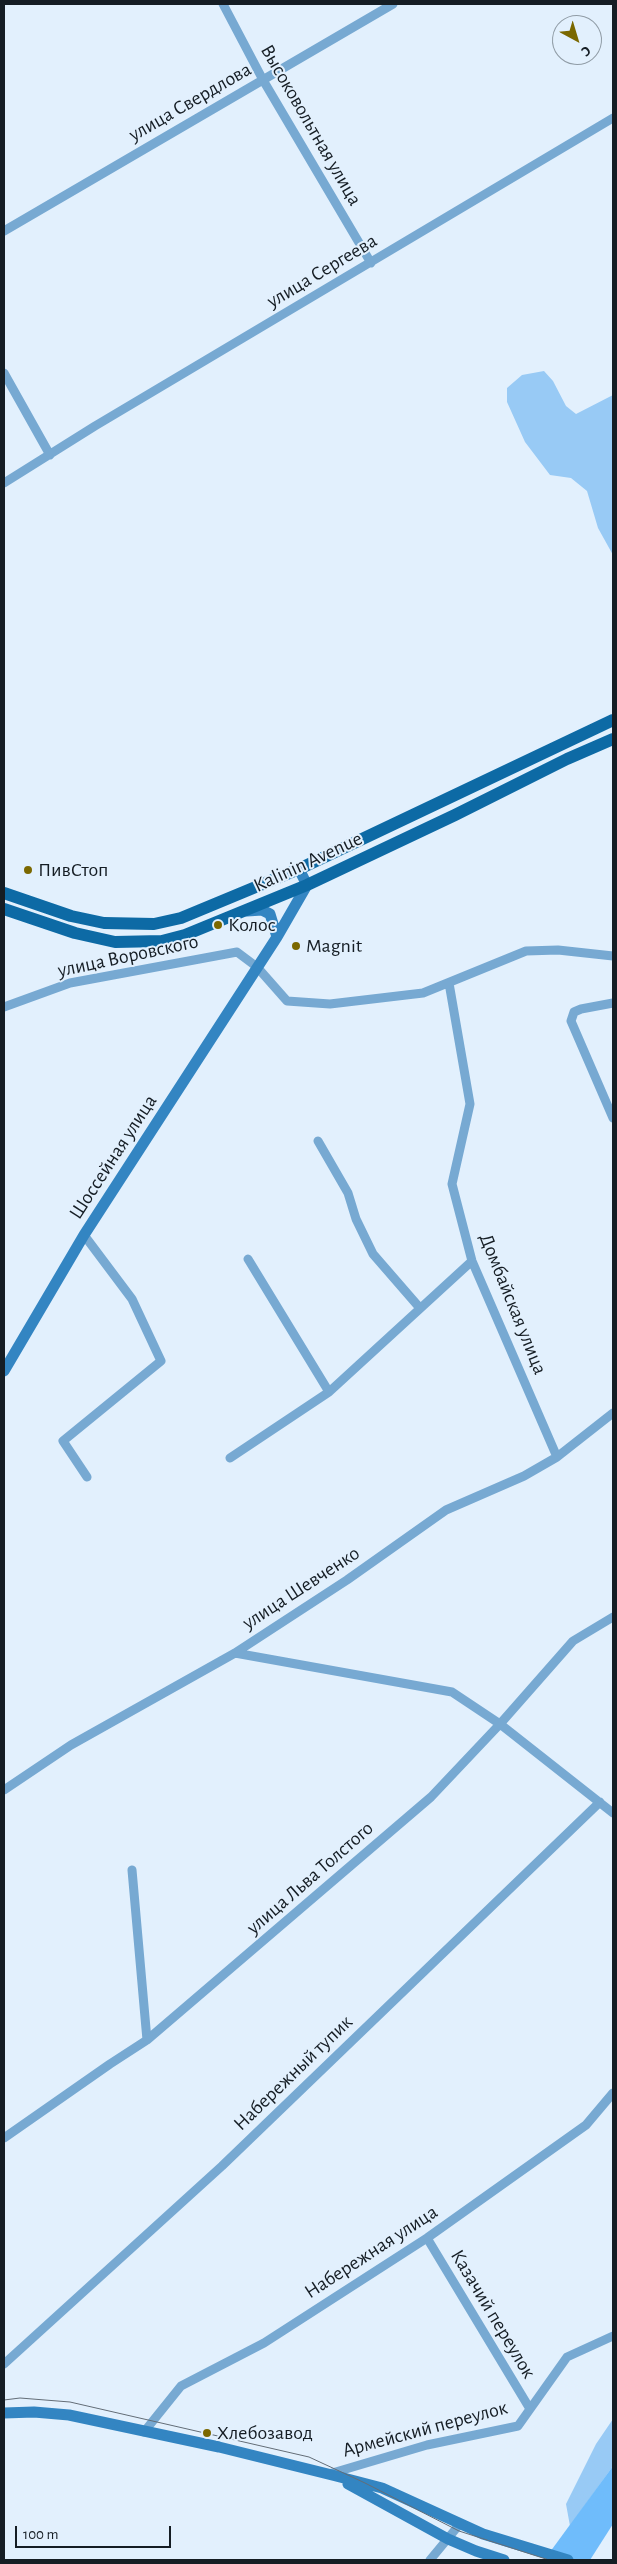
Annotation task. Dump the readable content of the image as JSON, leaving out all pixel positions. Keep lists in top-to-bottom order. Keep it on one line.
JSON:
{"streets":{"main road":["Kalinin Avenue","Шоссейная улица"],"street":["улица Свердлова","Высоковольтная улица","улица Сергеева","улица Воровского","Домбайская улица","улица Шевченко","улица Льва Толстого","Набережный тупик","Набережная улица","Казачий переулок","Армейский переулок"]},"crossings":[["улица Свердлова","Высоковольтная улица"],["Высоковольтная улица","улица Сергеева"],["Kalinin Avenue","Шоссейная улица"],["улица Воровского","Шоссейная улица"],["Домбайская улица","улица Шевченко"],["Набережная улица","Казачий переулок"],["Казачий переулок","Армейский переулок"]],"places":["ПивСтоп","Колос","Magnit","Хлебозавод"],"scale_bar":"100 m","north":"bottom right"}
